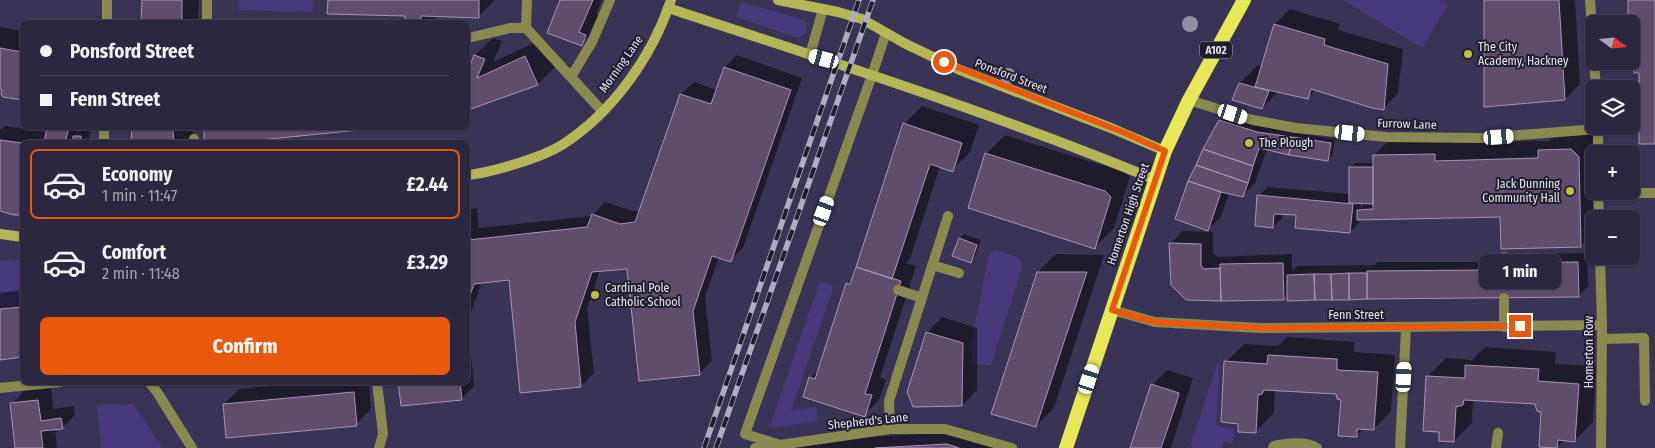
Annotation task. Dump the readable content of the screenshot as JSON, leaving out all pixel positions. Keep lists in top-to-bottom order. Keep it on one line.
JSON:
{"streets":{"highway":["A102","Homerton High Street"],"main road":["Morning Lane","Ponsford Street"],"street":["Furrow Lane","Fenn Street","Homerton Row","Shepherd's Lane"]},"crossings":[["Ponsford Street","Homerton High Street"],["Furrow Lane","Homerton High Street"],["Homerton High Street","Fenn Street"],["Fenn Street","Homerton Row"]],"places":["The City Academy, Hackney","The Plough","Jack Dunning Community Hall","Cardinal Pole Catholic School"],"north":"right","page":{"map_buttons":["+","−"],"banner":["Ponsford Street","Fenn Street"],"list":[{"name":"Economy","note":"1 min · 11:47","value":"£2.44"},{"name":"Comfort","note":"2 min · 11:48","value":"£3.29"}],"bubble":"1 min","buttons":"Confirm"}}
